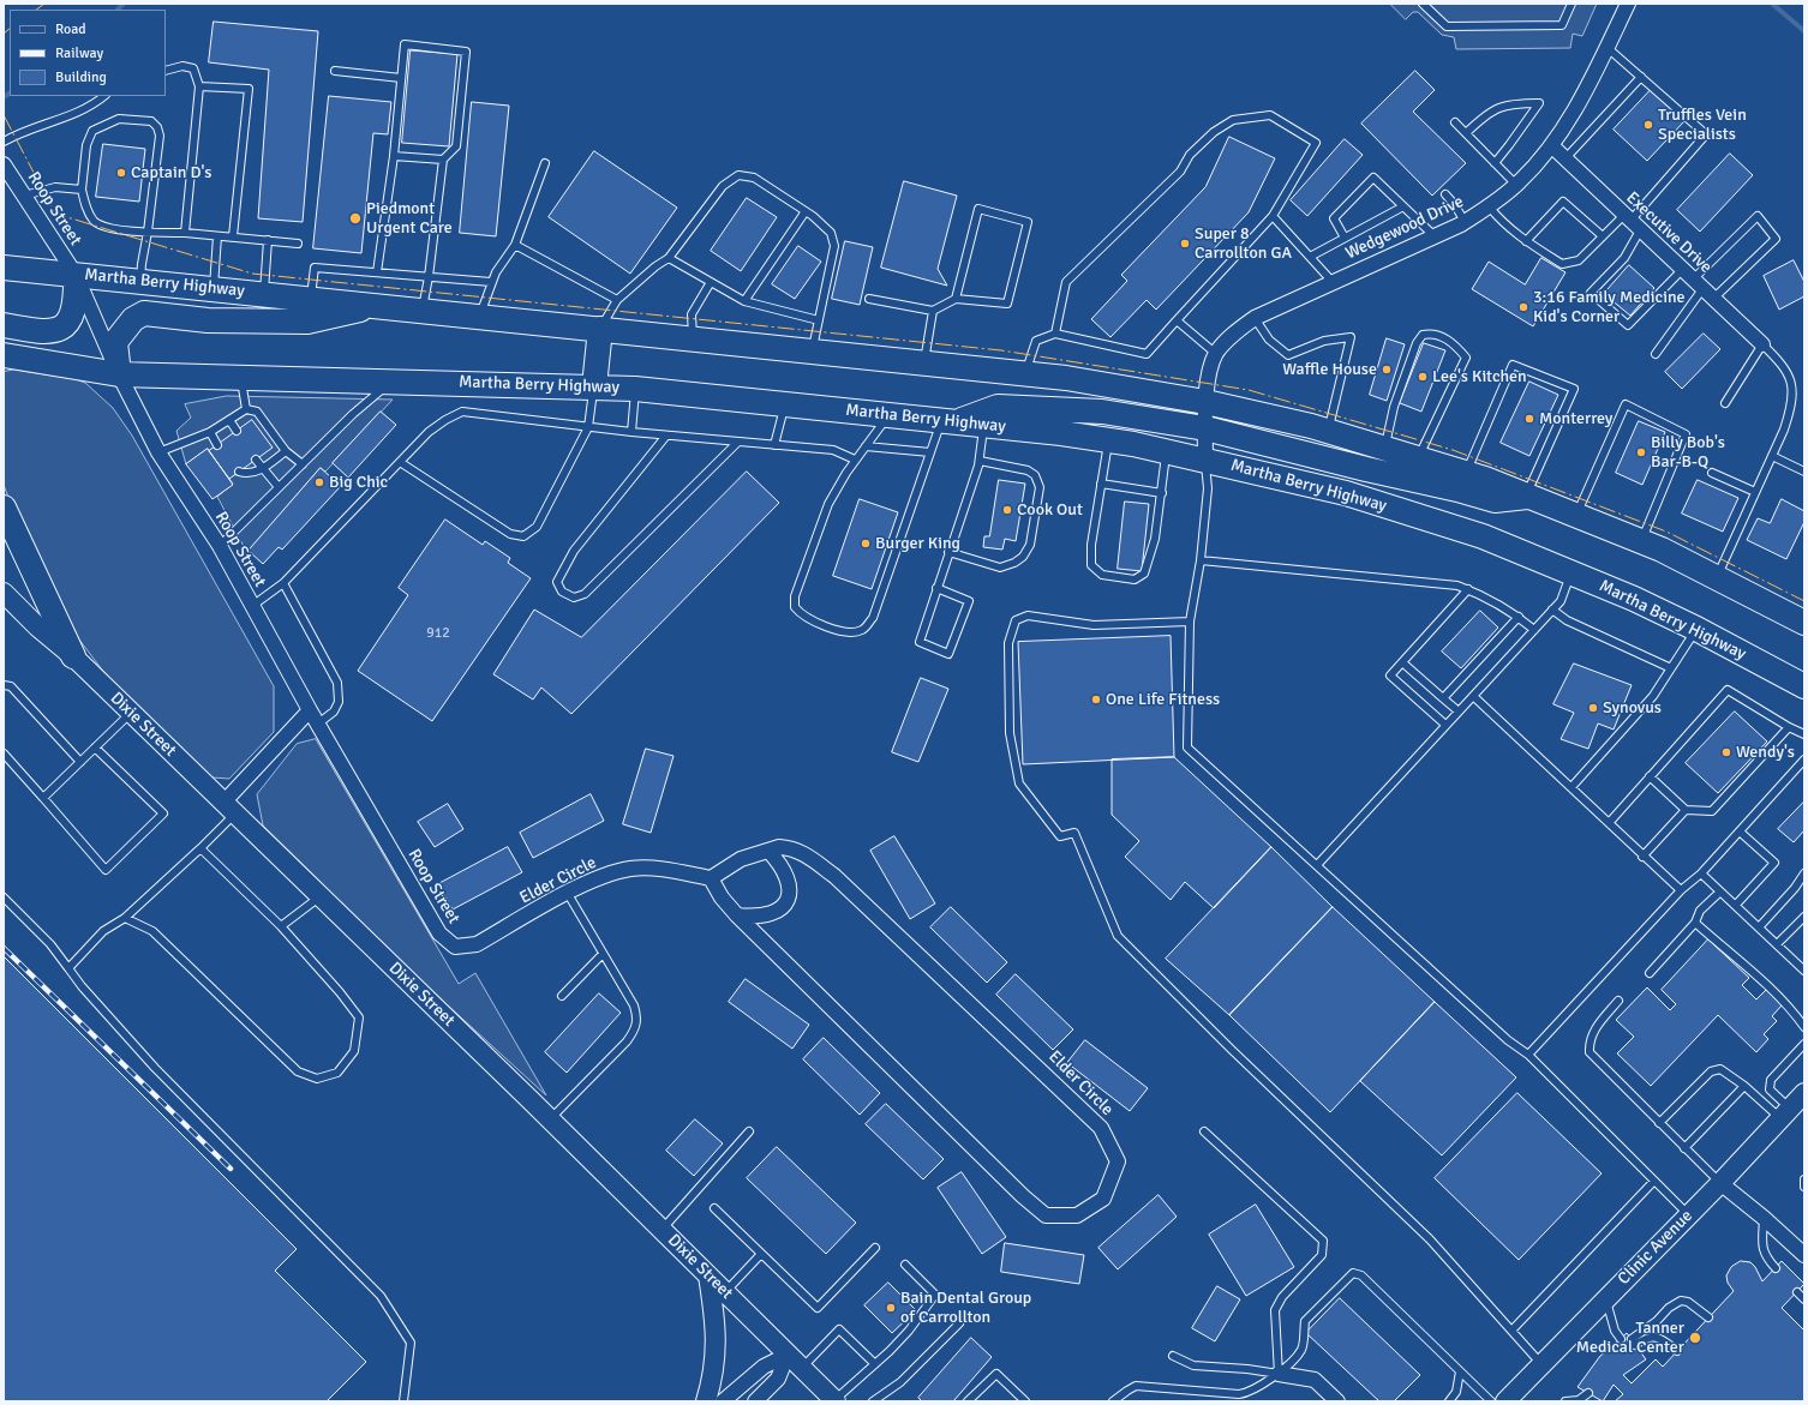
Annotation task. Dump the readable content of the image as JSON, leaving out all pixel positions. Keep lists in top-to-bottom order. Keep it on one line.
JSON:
{"streets":{"main road":["Martha Berry Highway"],"street":["Roop Street","Wedgewood Drive","Executive Drive","Dixie Street","Elder Circle","Clinic Avenue"]},"crossings":[["Roop Street","Martha Berry Highway"],["Roop Street","Elder Circle"],["Wedgewood Drive","Executive Drive"],["Wedgewood Drive","Martha Berry Highway"]],"places":["Truffles Vein Specialists","Captain D's","Piedmont Urgent Care","Super 8 Carrollton GA","3:16 Family Medicine Kid's Corner","Waffle House","Lee's Kitchen","Monterrey","Billy Bob's Bar-B-Q","Big Chic","Cook Out","Burger King","One Life Fitness","Synovus","Wendy's","Bain Dental Group of Carrollton","Tanner Medical Center"],"house_numbers":["912"],"legend":["Road","Railway","Building"]}
